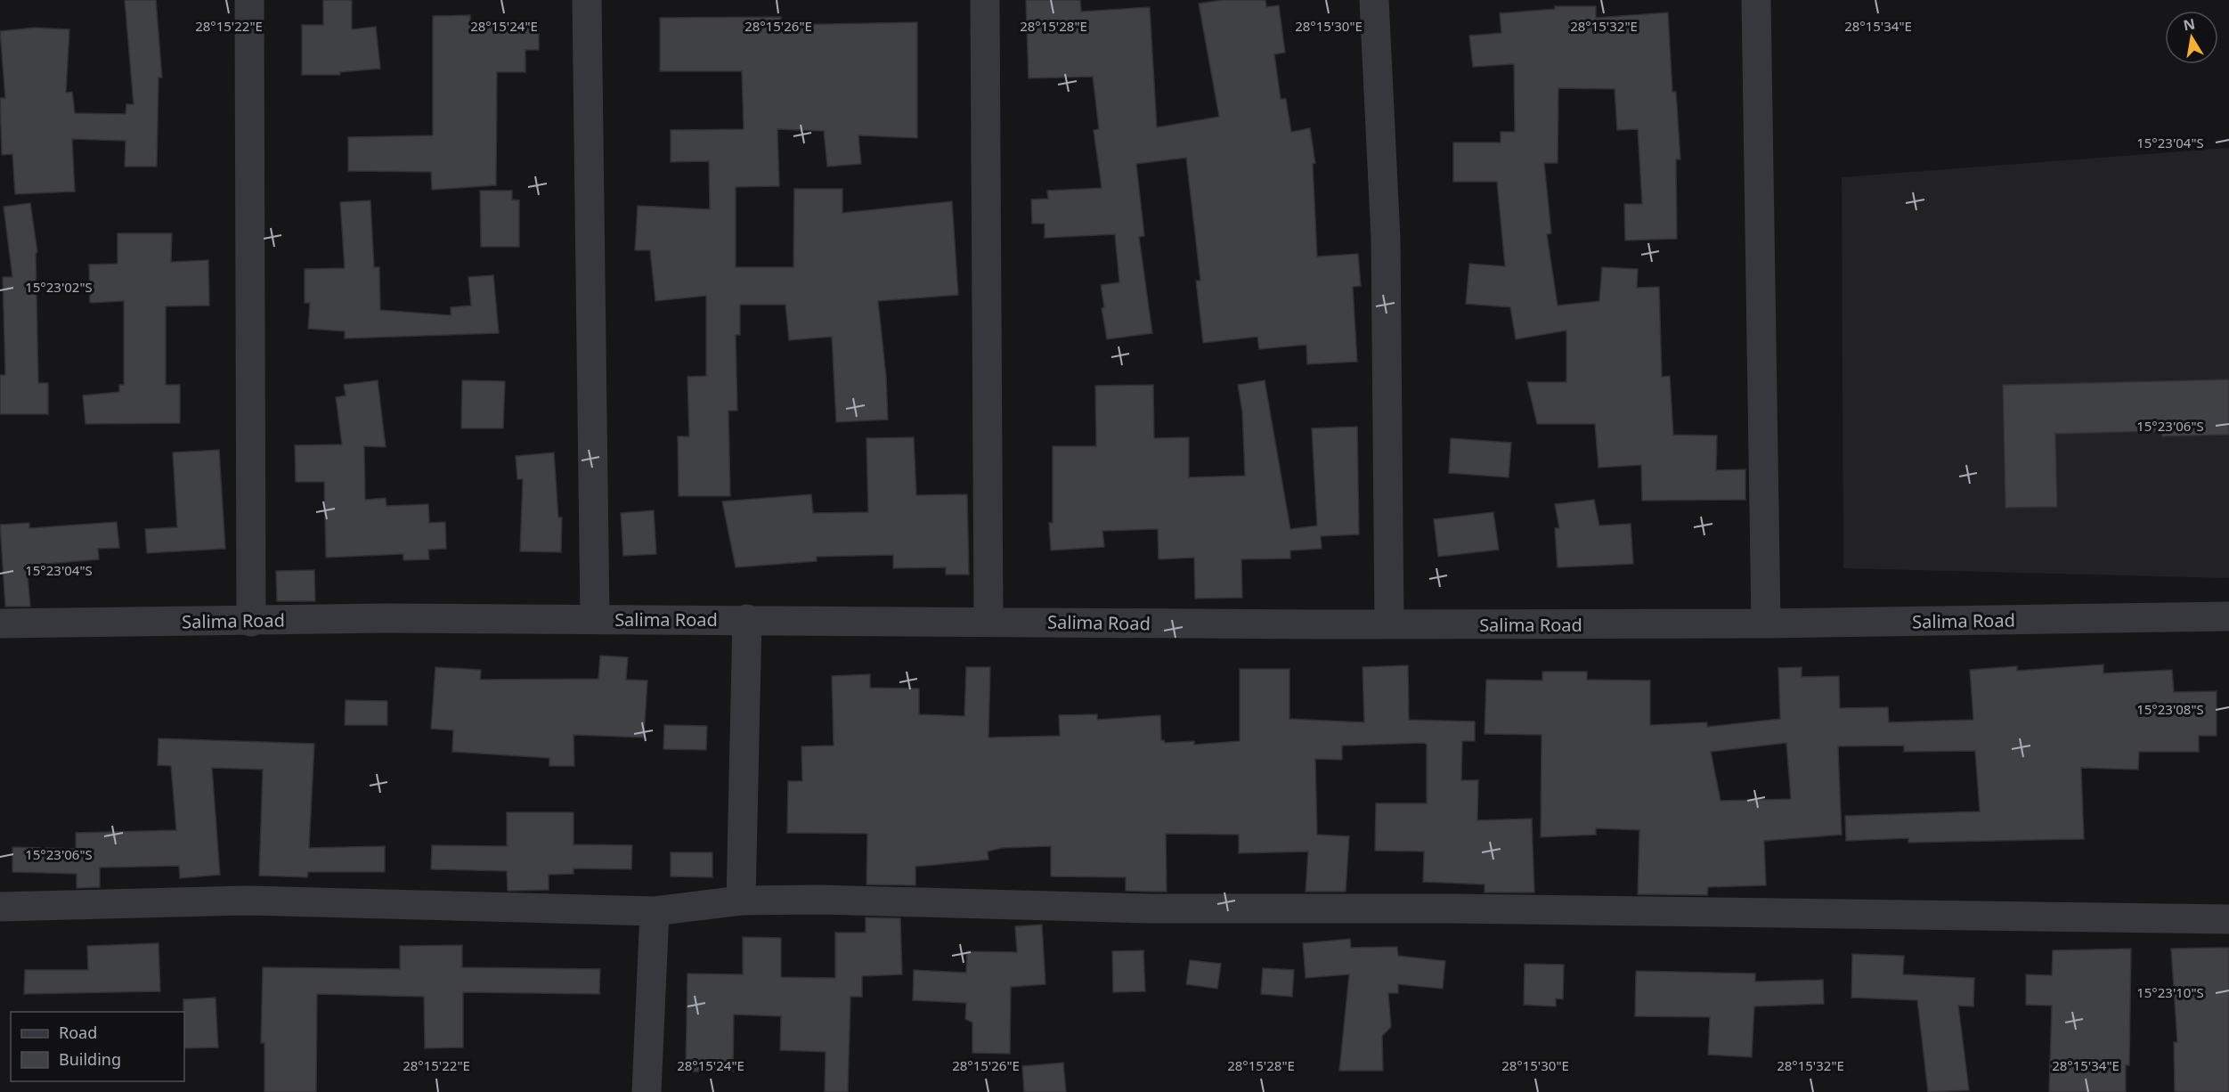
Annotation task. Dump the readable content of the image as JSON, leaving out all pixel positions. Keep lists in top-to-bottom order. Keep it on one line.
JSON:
{"streets":{"street":["Salima Road"]},"legend":["Road","Building"],"north":"top","coordinates":["28°15'22\"E","28°15'24\"E","28°15'26\"E","28°15'28\"E","28°15'30\"E","28°15'32\"E","28°15'34\"E","15°23'04\"S","15°23'02\"S","15°23'06\"S","15°23'08\"S","15°23'10\"S"]}
